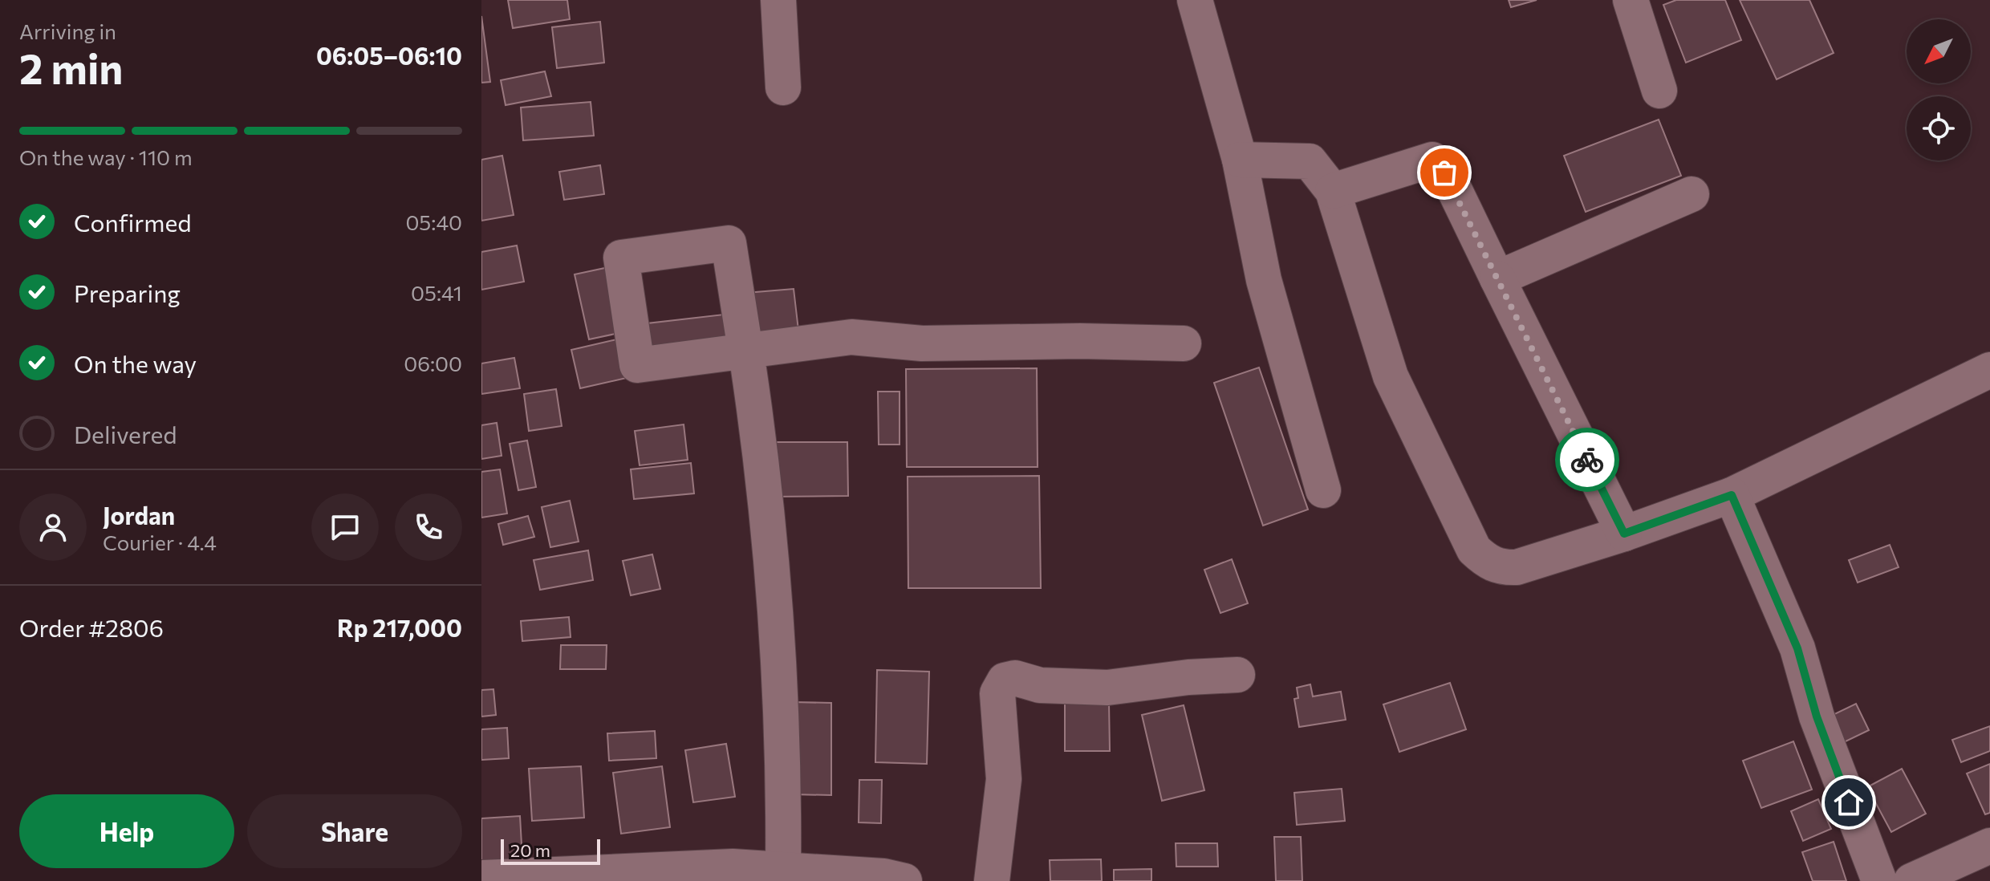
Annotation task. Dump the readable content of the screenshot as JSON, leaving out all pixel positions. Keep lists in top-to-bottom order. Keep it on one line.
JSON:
{"scale_bar":"20 m","north":"bottom left","page":{"heading":["2 min","Arriving in","06:05–06:10"],"panel":["Jordan","Courier · 4.4","Order #2806","Rp 217,000"],"bar":"On the way · 110 m","list":[["Confirmed","05:40"],["Preparing","05:41"],["On the way","06:00"],"Delivered"],"buttons":["Help","Share"],"scale":"20 m"}}
